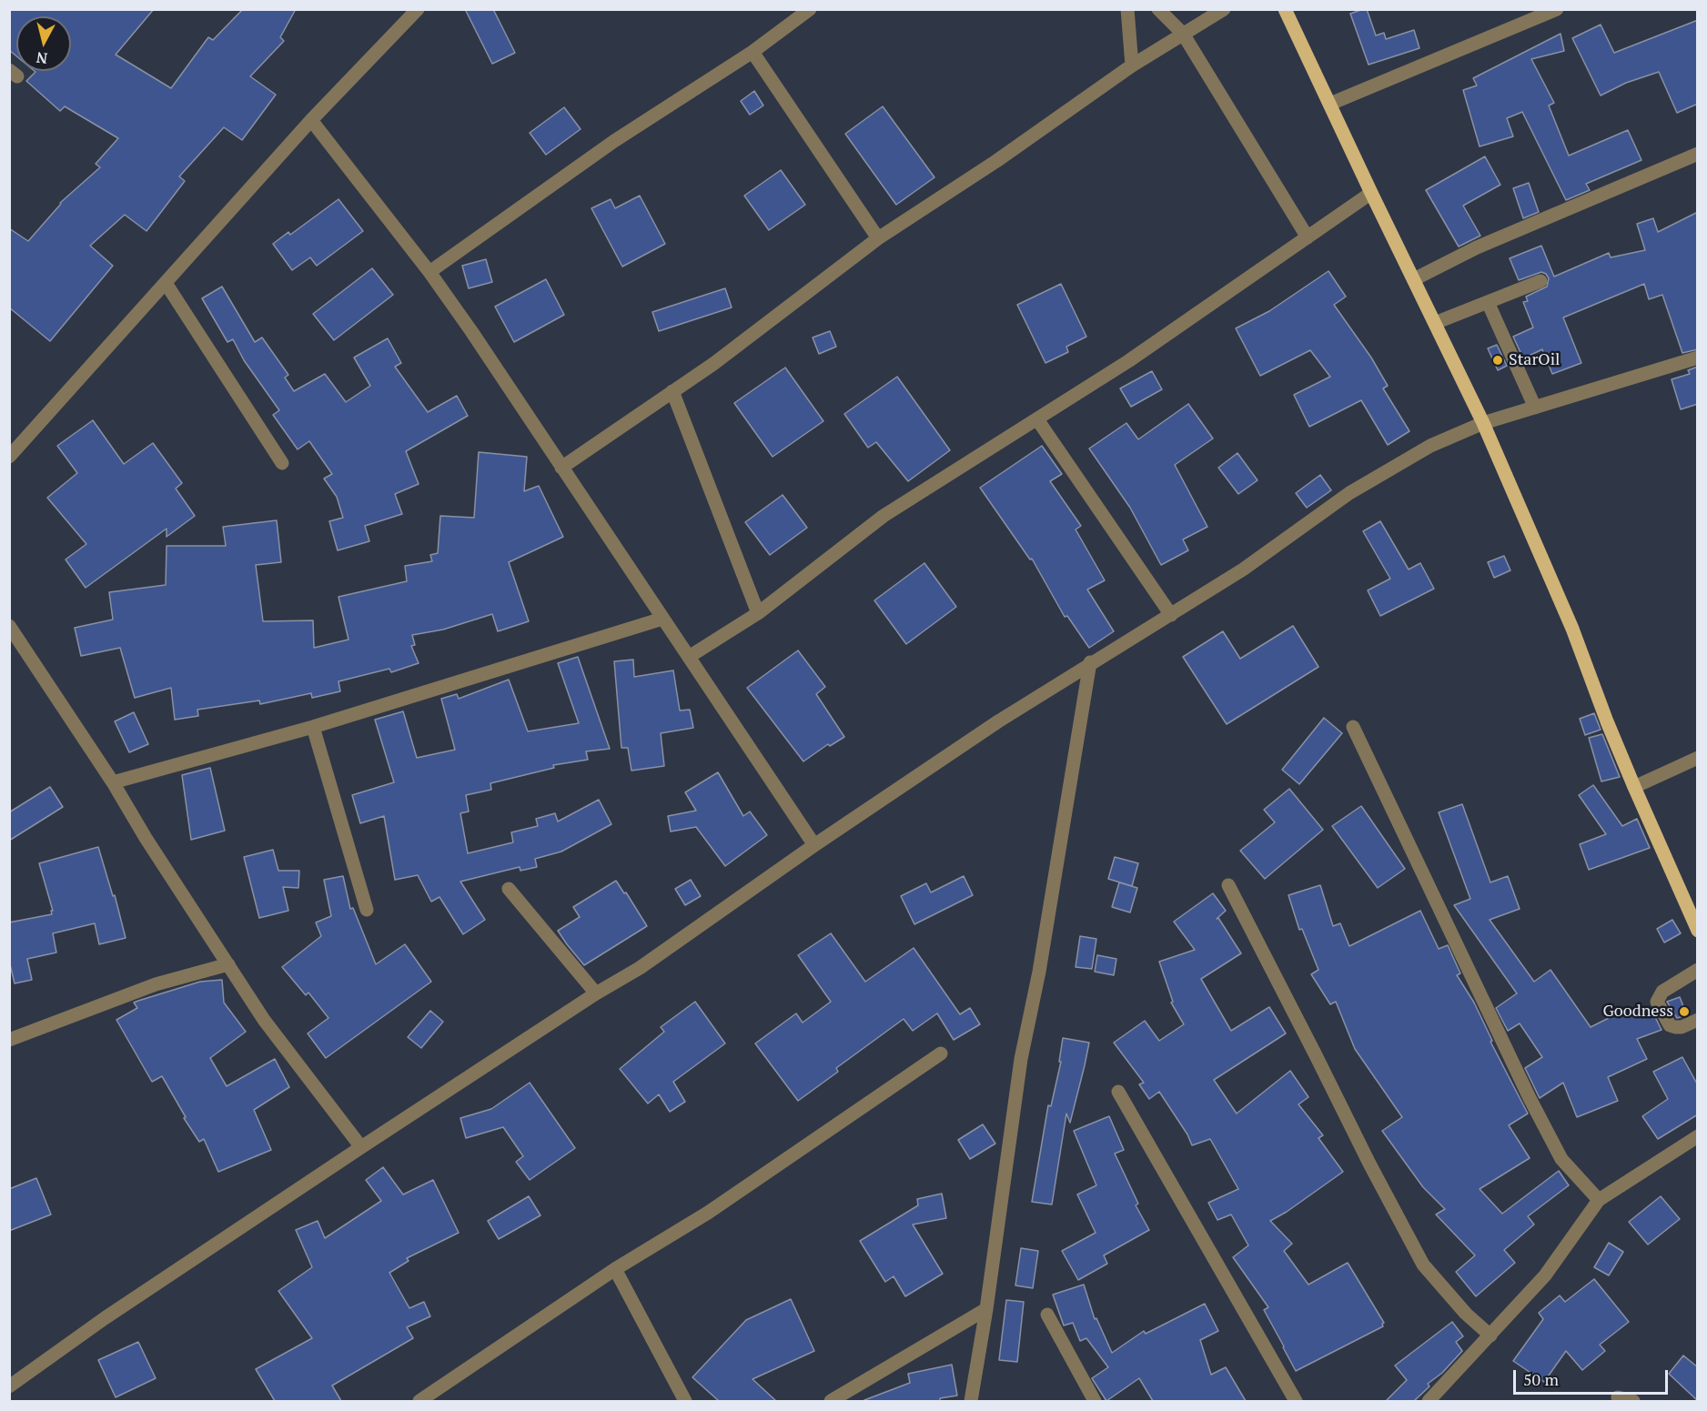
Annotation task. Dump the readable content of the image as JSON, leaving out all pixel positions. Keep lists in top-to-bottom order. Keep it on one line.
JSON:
{"places":["StarOil","Goodness"],"scale_bar":"50 m","north":"bottom"}
